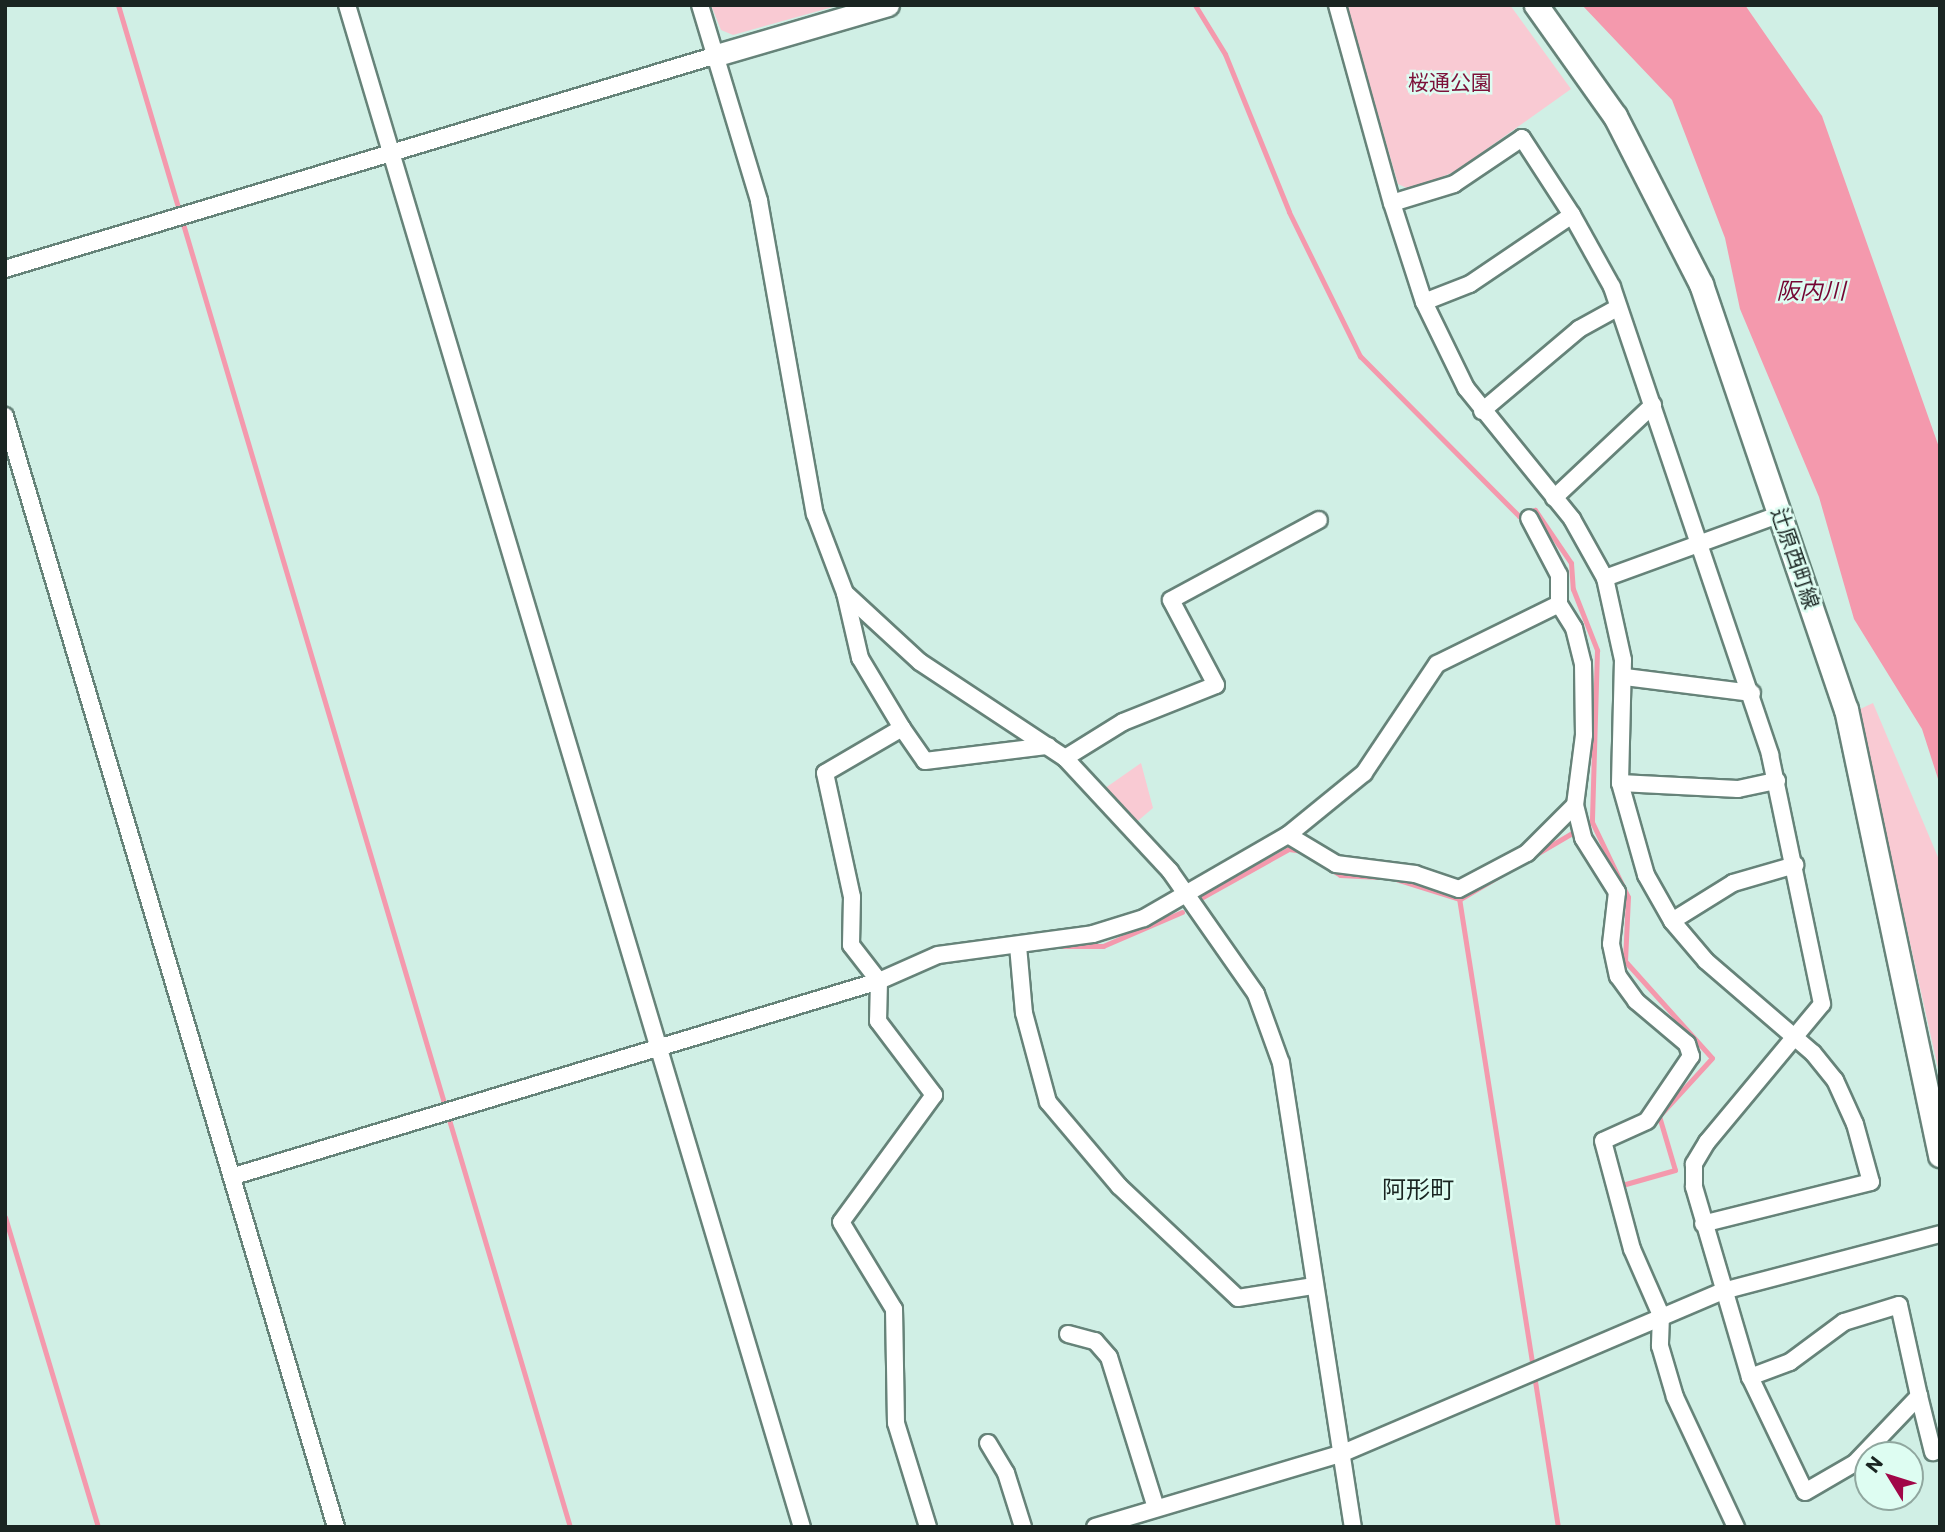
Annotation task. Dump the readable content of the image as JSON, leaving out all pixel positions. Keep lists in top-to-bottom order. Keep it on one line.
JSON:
{"streets":{"main road":["辻原西町線"]},"districts":["阿形町"],"water":["阪内川"],"parks":["桜通公園"],"north":"top left"}
